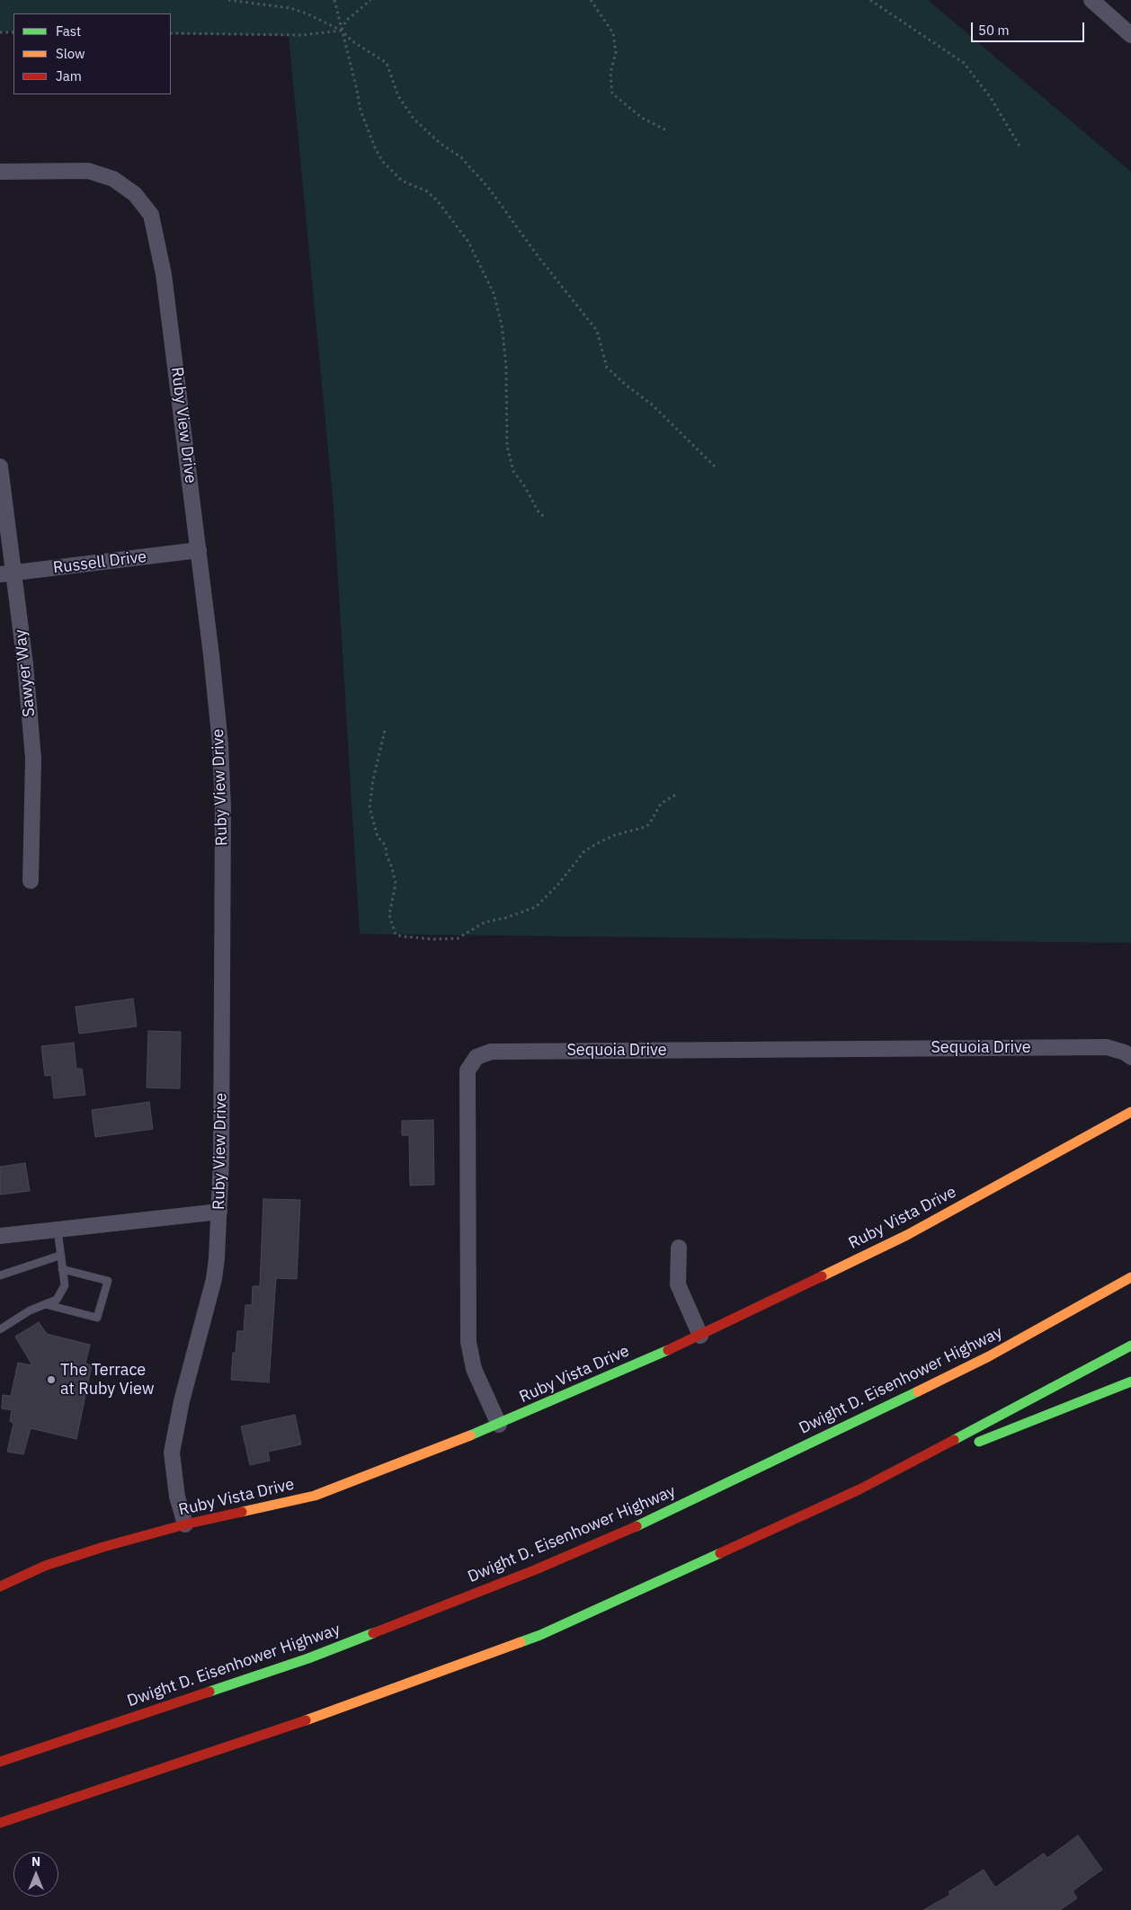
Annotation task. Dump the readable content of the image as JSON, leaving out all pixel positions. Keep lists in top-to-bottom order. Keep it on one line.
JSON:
{"streets":{"main road":["Ruby Vista Drive","Dwight D. Eisenhower Highway"],"street":["Ruby View Drive","Russell Drive","Sawyer Way","Sequoia Drive"]},"crossings":[["Ruby View Drive","Russell Drive"],["Ruby View Drive","Ruby Vista Drive"],["Russell Drive","Sawyer Way"],["Sequoia Drive","Ruby Vista Drive"]],"places":["The Terrace at Ruby View"],"legend":["Fast","Slow","Jam"],"scale_bar":"50 m","north":"top"}
